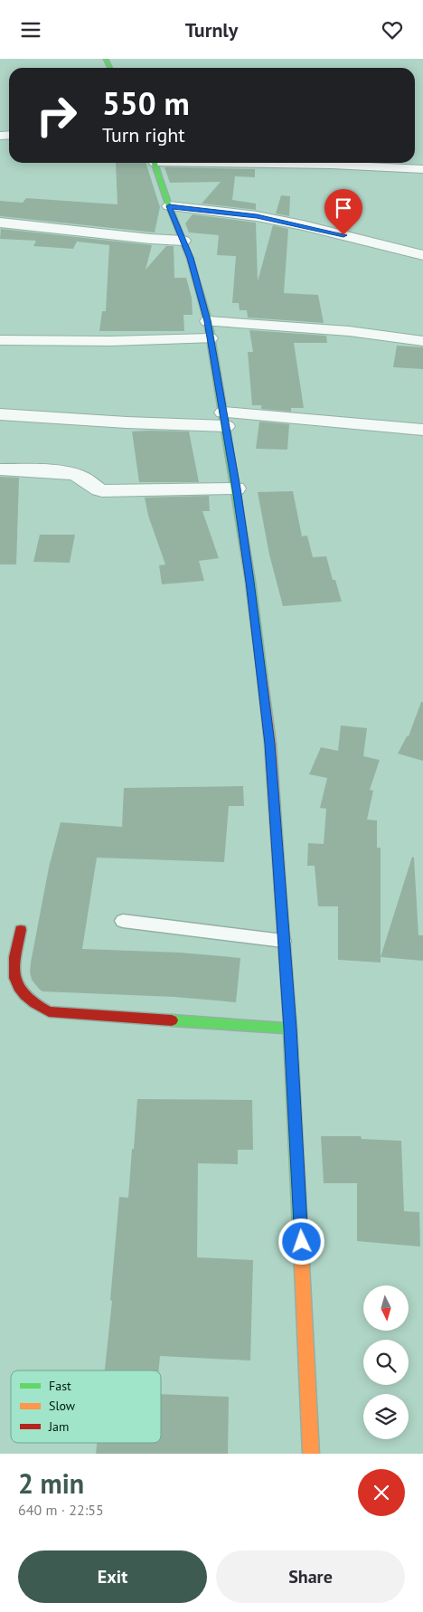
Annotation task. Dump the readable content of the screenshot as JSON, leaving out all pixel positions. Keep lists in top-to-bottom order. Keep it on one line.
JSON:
{"legend":["Fast","Slow","Jam"],"north":"bottom","page":{"header":"Turnly","turn":["550 m","Turn right"],"heading":["2 min","640 m · 22:55"],"buttons":["Exit","Share"]}}
